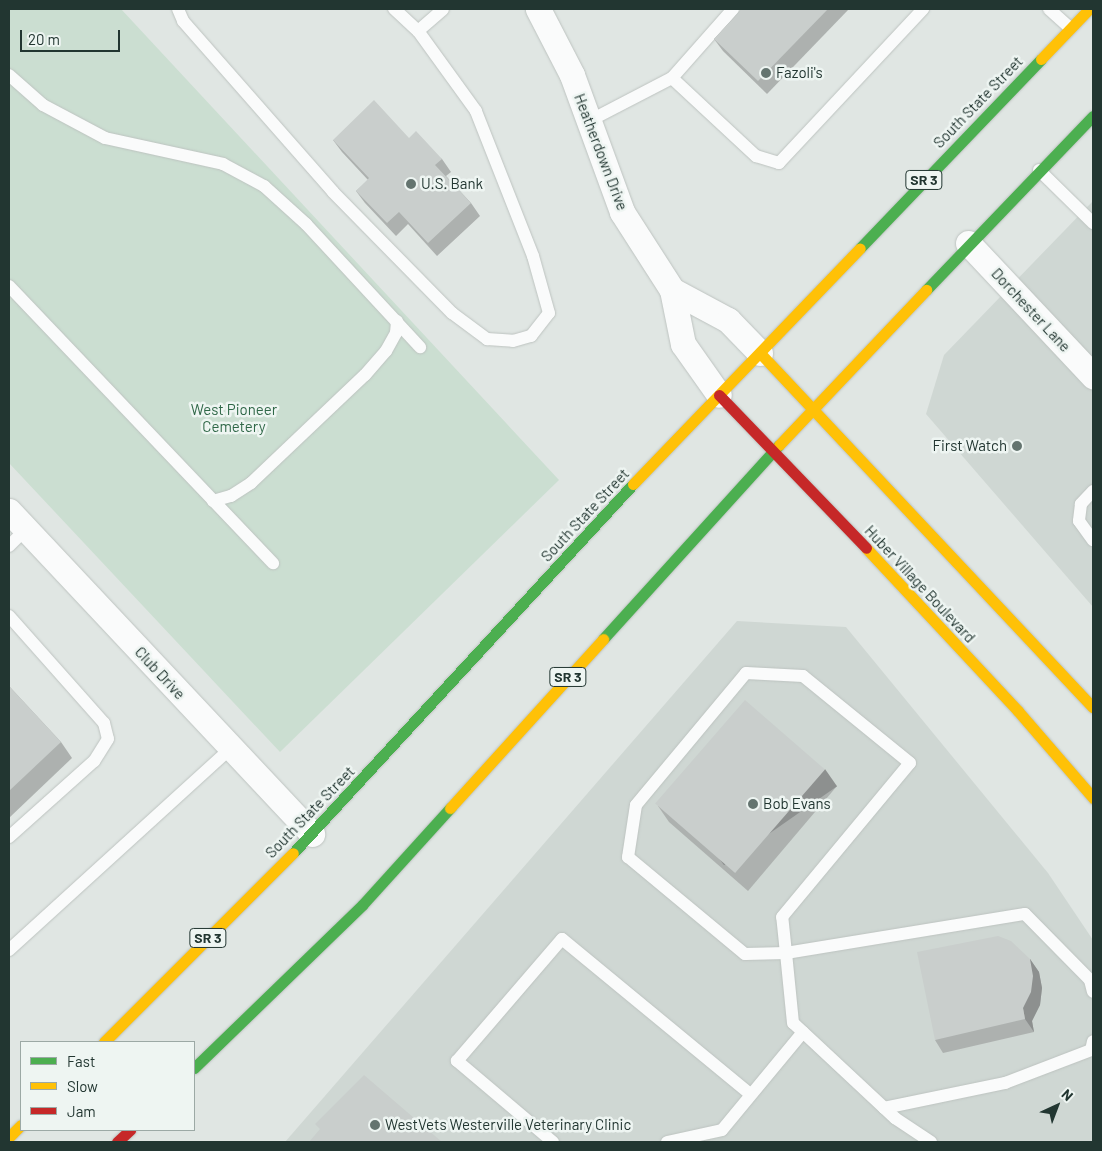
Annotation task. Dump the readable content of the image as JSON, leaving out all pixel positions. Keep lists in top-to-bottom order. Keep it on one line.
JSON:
{"streets":{"main road":["South State Street","SR 3","Huber Village Boulevard"],"street":["Heatherdown Drive","Dorchester Lane","Club Drive"]},"crossings":[["South State Street","Heatherdown Drive"],["South State Street","Huber Village Boulevard"],["South State Street","Club Drive"],["Heatherdown Drive","Huber Village Boulevard"],["SR 3","Dorchester Lane"],["SR 3","Huber Village Boulevard"]],"parks":["West Pioneer Cemetery"],"places":["Fazoli's","U.S. Bank","First Watch","Bob Evans","WestVets Westerville Veterinary Clinic"],"legend":["Fast","Slow","Jam"],"scale_bar":"20 m","north":"top right"}
